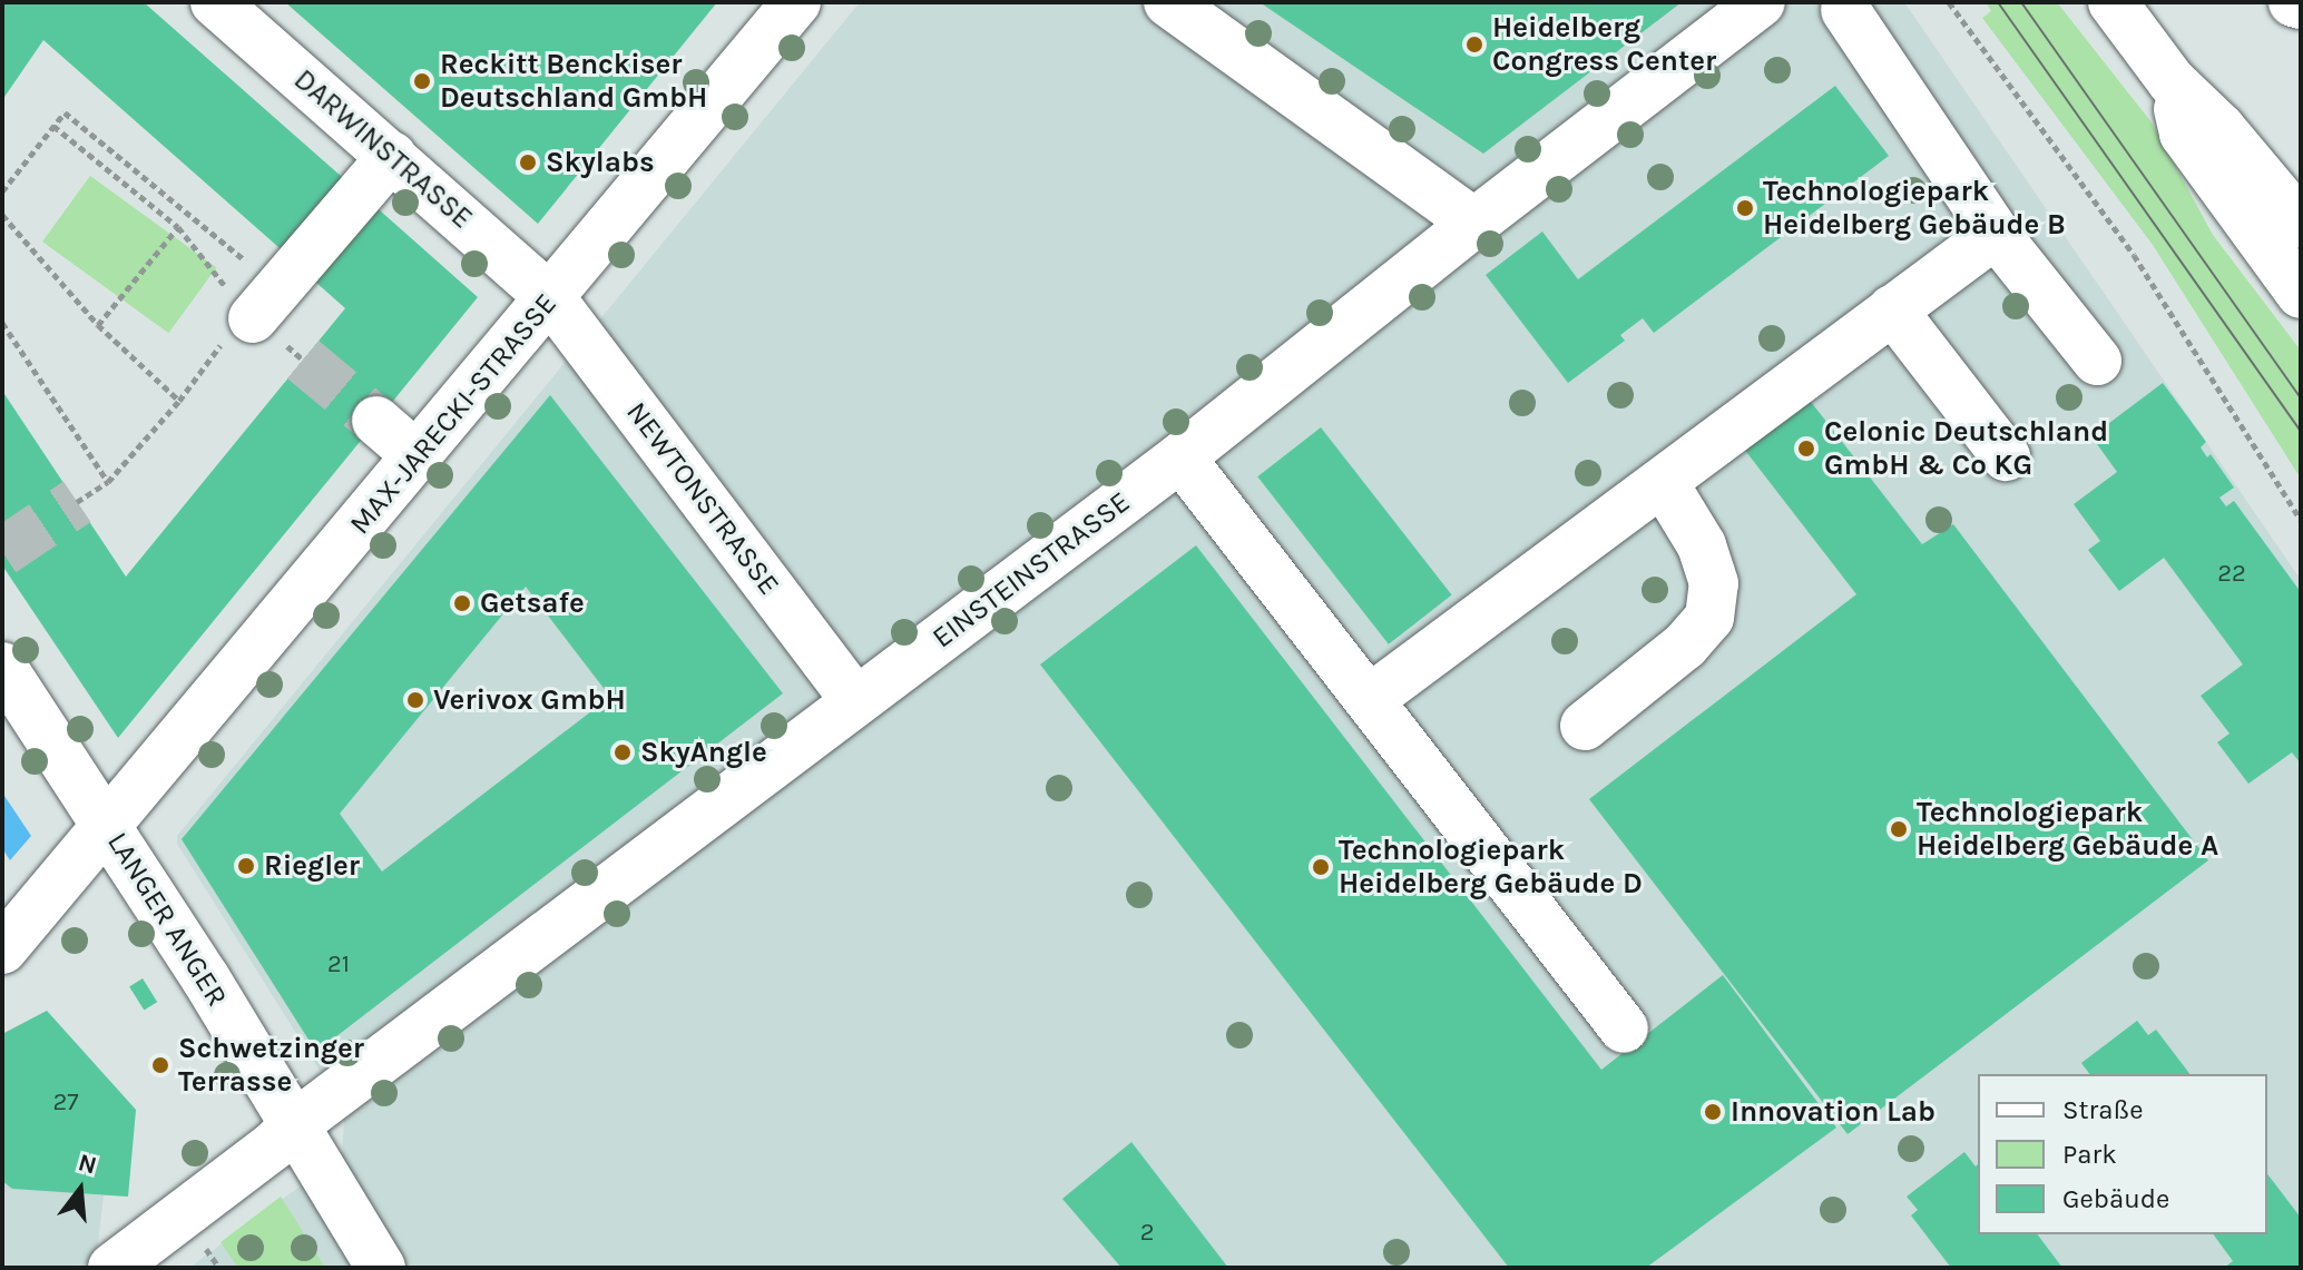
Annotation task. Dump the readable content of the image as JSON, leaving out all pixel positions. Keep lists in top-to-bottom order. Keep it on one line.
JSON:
{"streets":{"street":["DARWINSTRASSE","MAX-JARECKI-STRASSE","NEWTONSTRASSE","EINSTEINSTRASSE","LANGER ANGER"]},"crossings":[["DARWINSTRASSE","MAX-JARECKI-STRASSE"],["DARWINSTRASSE","NEWTONSTRASSE"],["MAX-JARECKI-STRASSE","NEWTONSTRASSE"],["MAX-JARECKI-STRASSE","LANGER ANGER"],["NEWTONSTRASSE","EINSTEINSTRASSE"],["EINSTEINSTRASSE","LANGER ANGER"]],"places":["Heidelberg Congress Center","Reckitt Benckiser Deutschland GmbH","Skylabs","Technologiepark Heidelberg Gebäude B","Celonic Deutschland GmbH & Co KG","Getsafe","Verivox GmbH","SkyAngle","Technologiepark Heidelberg Gebäude A","Riegler","Technologiepark Heidelberg Gebäude D","Schwetzinger Terrasse","Innovation Lab"],"house_numbers":["22","21","27","2"],"legend":["Straße","Park","Gebäude"],"north":"top"}
